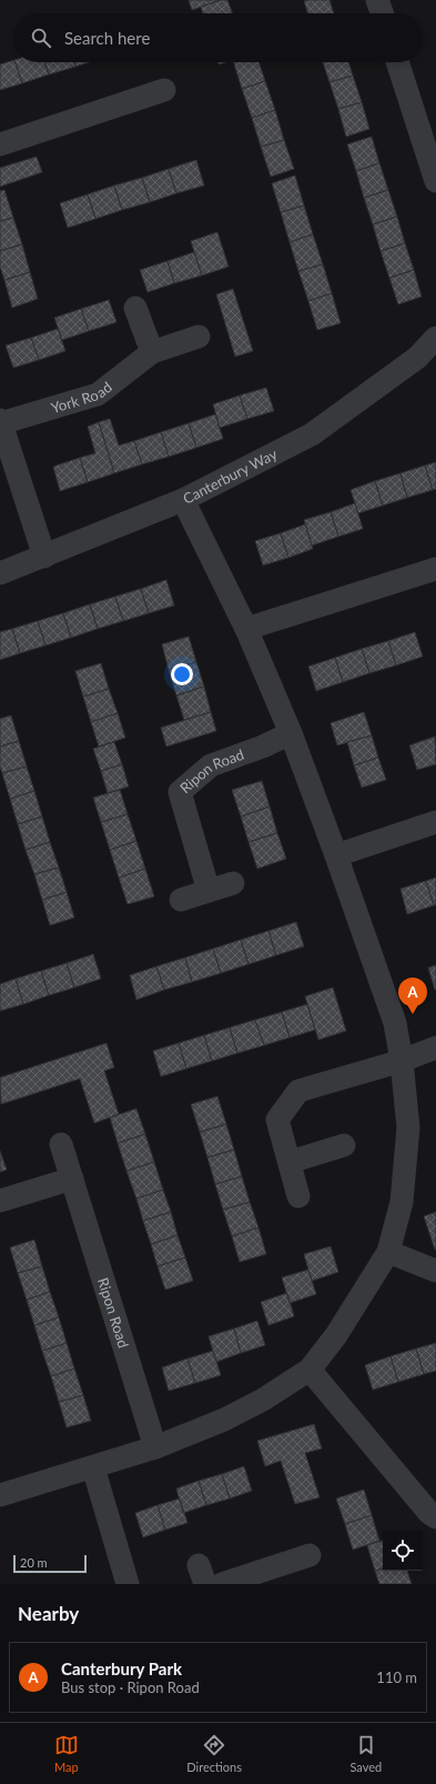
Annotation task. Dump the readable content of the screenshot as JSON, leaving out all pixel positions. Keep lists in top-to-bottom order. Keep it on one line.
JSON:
{"streets":{"street":["York Road","Canterbury Way","Ripon Road"]},"crossings":[["York Road","Canterbury Way"]],"scale_bar":"20 m","page":{"search":"Search here","pins":"A","scale":"20 m","heading":"Nearby","list":[{"mark":"A","name":"Canterbury Park","note":"Bus stop · Ripon Road","value":"110 m"}],"nav":["Map","Directions","Saved"]}}
